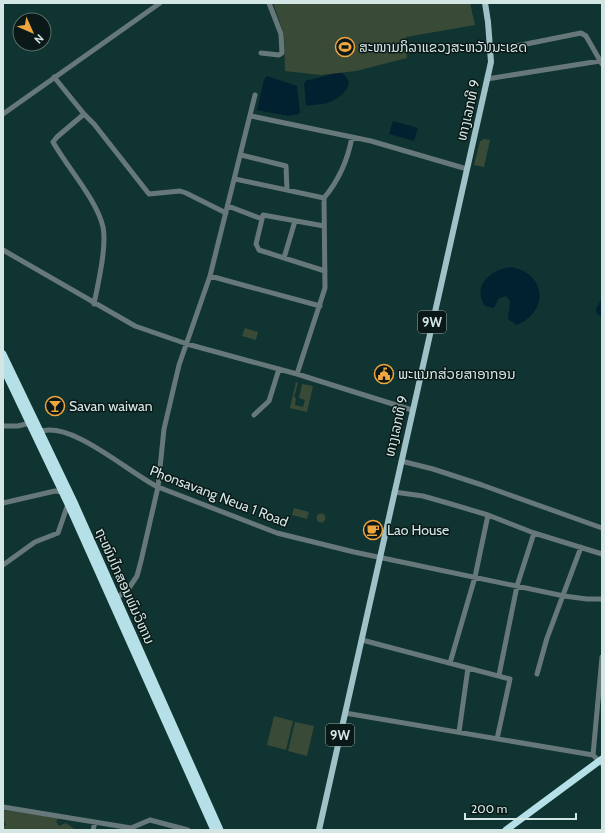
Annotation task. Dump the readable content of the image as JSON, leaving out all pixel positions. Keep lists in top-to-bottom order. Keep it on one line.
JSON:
{"streets":{"highway":["ຖະໜົນໄກສອນພົມວິຫານ"],"main road":["ທາງເລກທີ 9","9W"],"street":["Phonsavang Neua 1 Road"]},"crossings":[["ທາງເລກທີ 9","Phonsavang Neua 1 Road"],["Phonsavang Neua 1 Road","ຖະໜົນໄກສອນພົມວິຫານ"]],"places":{"sports":["ສະໜາມກິລາແຂວງສະຫວັນນະເຂດ"],"public building":["ພະແນກສ່ວຍສາອາກອນ"],"bar":["Savan waiwan"],"cafe":["Lao House"]},"scale_bar":"200 m","north":"bottom right"}
